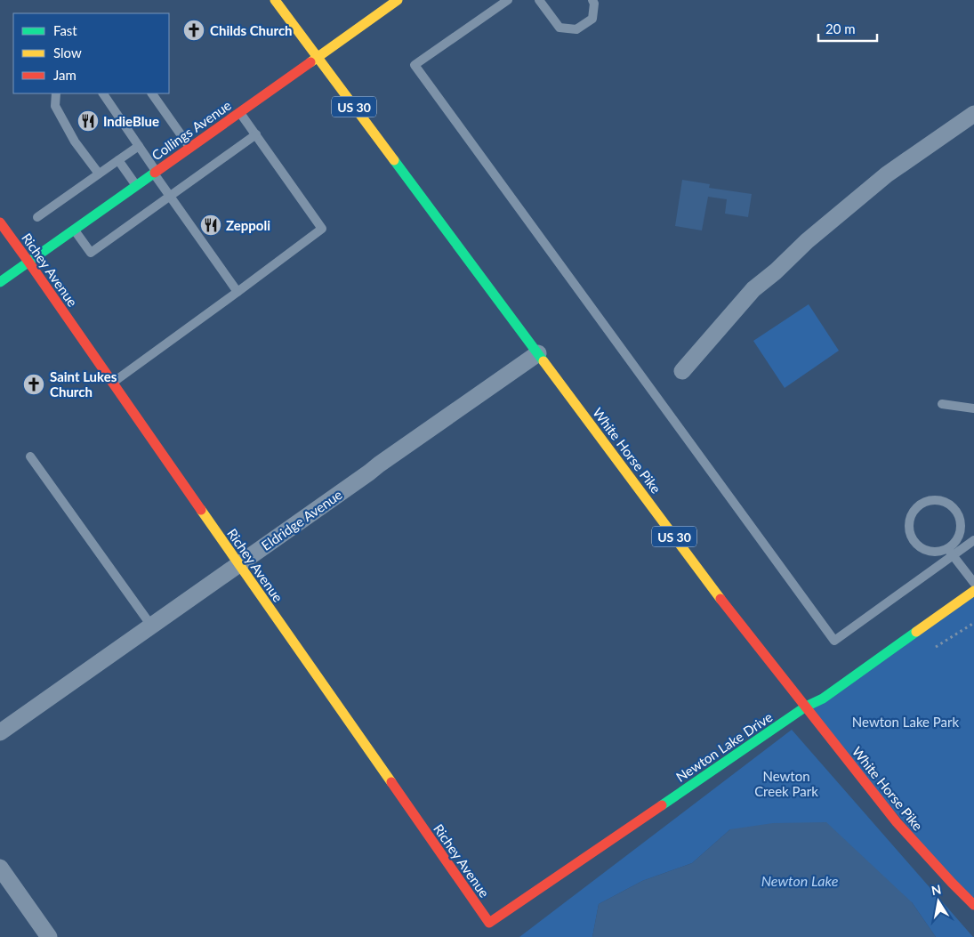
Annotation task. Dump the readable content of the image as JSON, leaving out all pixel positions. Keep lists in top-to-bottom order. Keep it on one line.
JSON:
{"streets":{"main road":["US 30","Collings Avenue","Richey Avenue","White Horse Pike","Newton Lake Drive"],"street":["Eldridge Avenue"]},"crossings":[["Collings Avenue","Richey Avenue"],["Collings Avenue","White Horse Pike"],["Richey Avenue","Eldridge Avenue"],["Richey Avenue","Newton Lake Drive"],["White Horse Pike","Eldridge Avenue"],["White Horse Pike","Newton Lake Drive"]],"water":["Newton Lake"],"parks":["Newton Lake Park","Newton Creek Park"],"places":{"church":["Childs Church","Saint Lukes Church"],"restaurant":["IndieBlue","Zeppoli"]},"legend":["Fast","Slow","Jam"],"scale_bar":"20 m","north":"top"}
